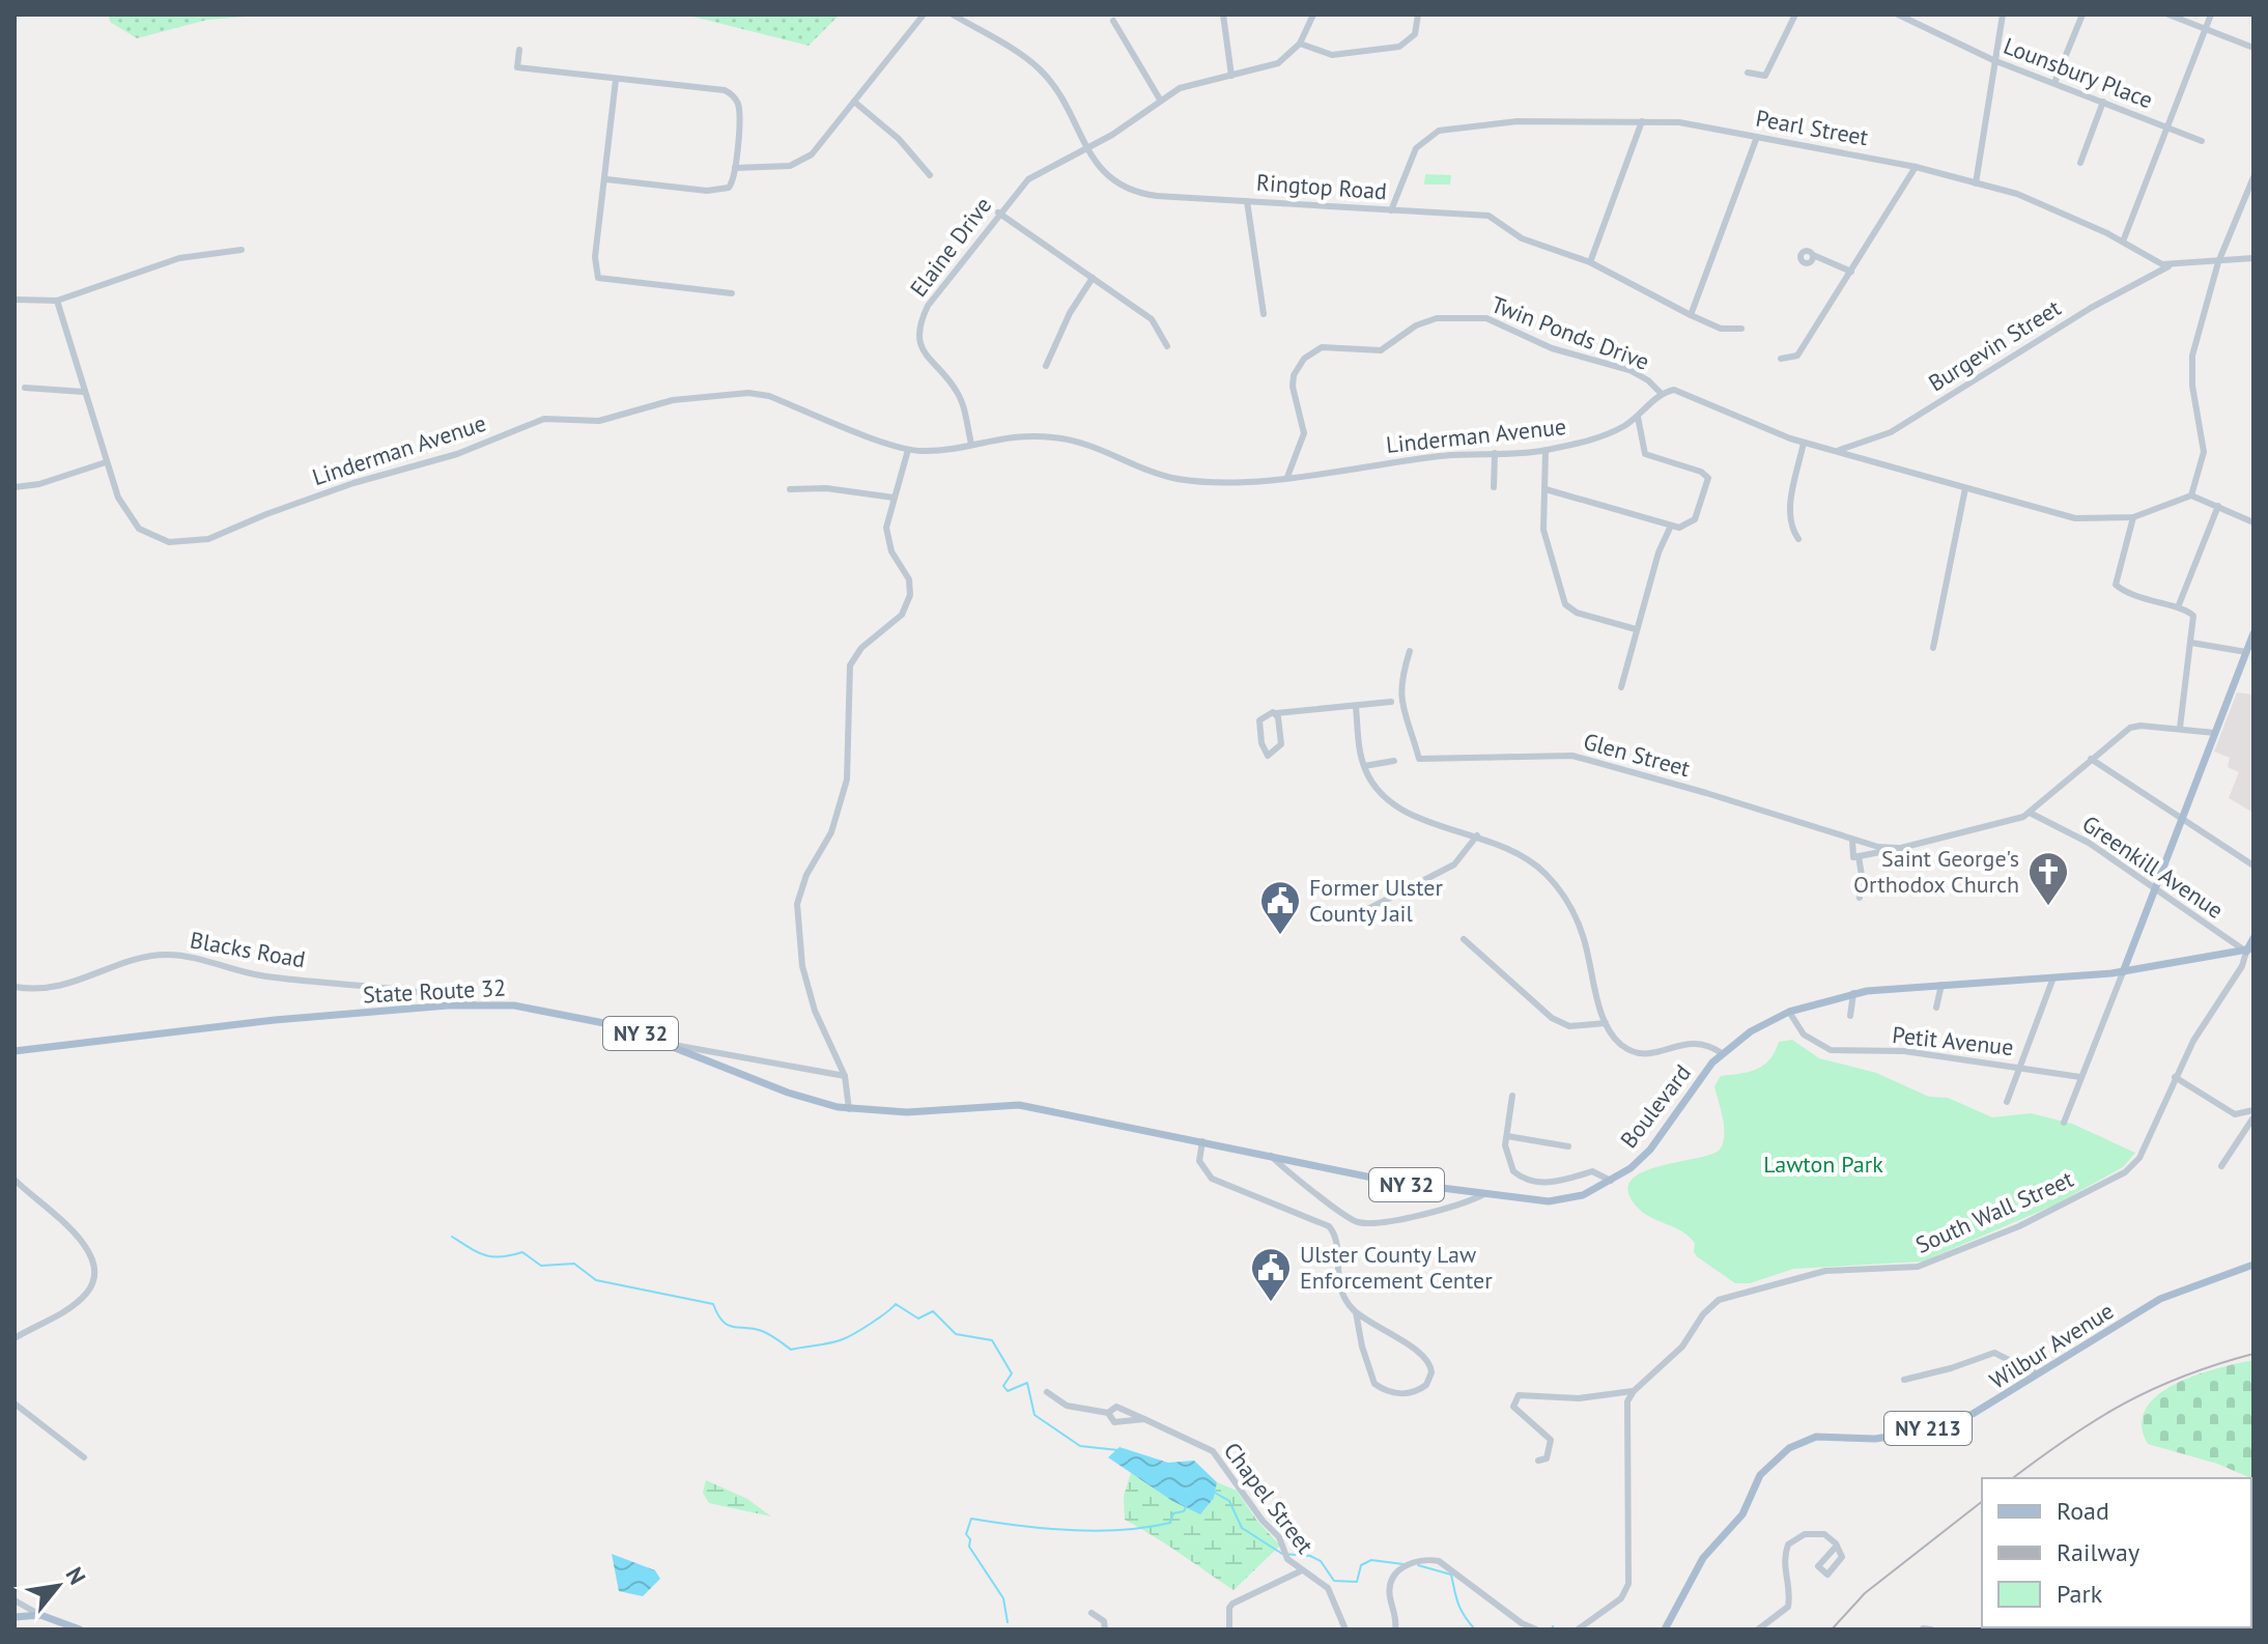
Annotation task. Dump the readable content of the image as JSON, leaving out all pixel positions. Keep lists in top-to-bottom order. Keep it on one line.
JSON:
{"streets":{"main road":["State Route 32","NY 32","Boulevard","Wilbur Avenue","NY 213"],"street":["Lounsbury Place","Pearl Street","Ringtop Road","Elaine Drive","Twin Ponds Drive","Burgevin Street","Linderman Avenue","Glen Street","Greenkill Avenue","Blacks Road","Petit Avenue","South Wall Street","Chapel Street"]},"crossings":[["Pearl Street","Ringtop Road"],["Pearl Street","Burgevin Street"],["Ringtop Road","Elaine Drive"],["Elaine Drive","Linderman Avenue"],["Twin Ponds Drive","Linderman Avenue"],["Greenkill Avenue","Boulevard"],["Greenkill Avenue","South Wall Street"],["Blacks Road","State Route 32"],["State Route 32","Boulevard"],["Petit Avenue","Boulevard"],["Boulevard","South Wall Street"]],"parks":["Lawton Park"],"places":{"church":["Saint George's Orthodox Church"],"public building":["Former Ulster County Jail","Ulster County Law Enforcement Center"]},"legend":["Road","Railway","Park"],"north":"top right"}
